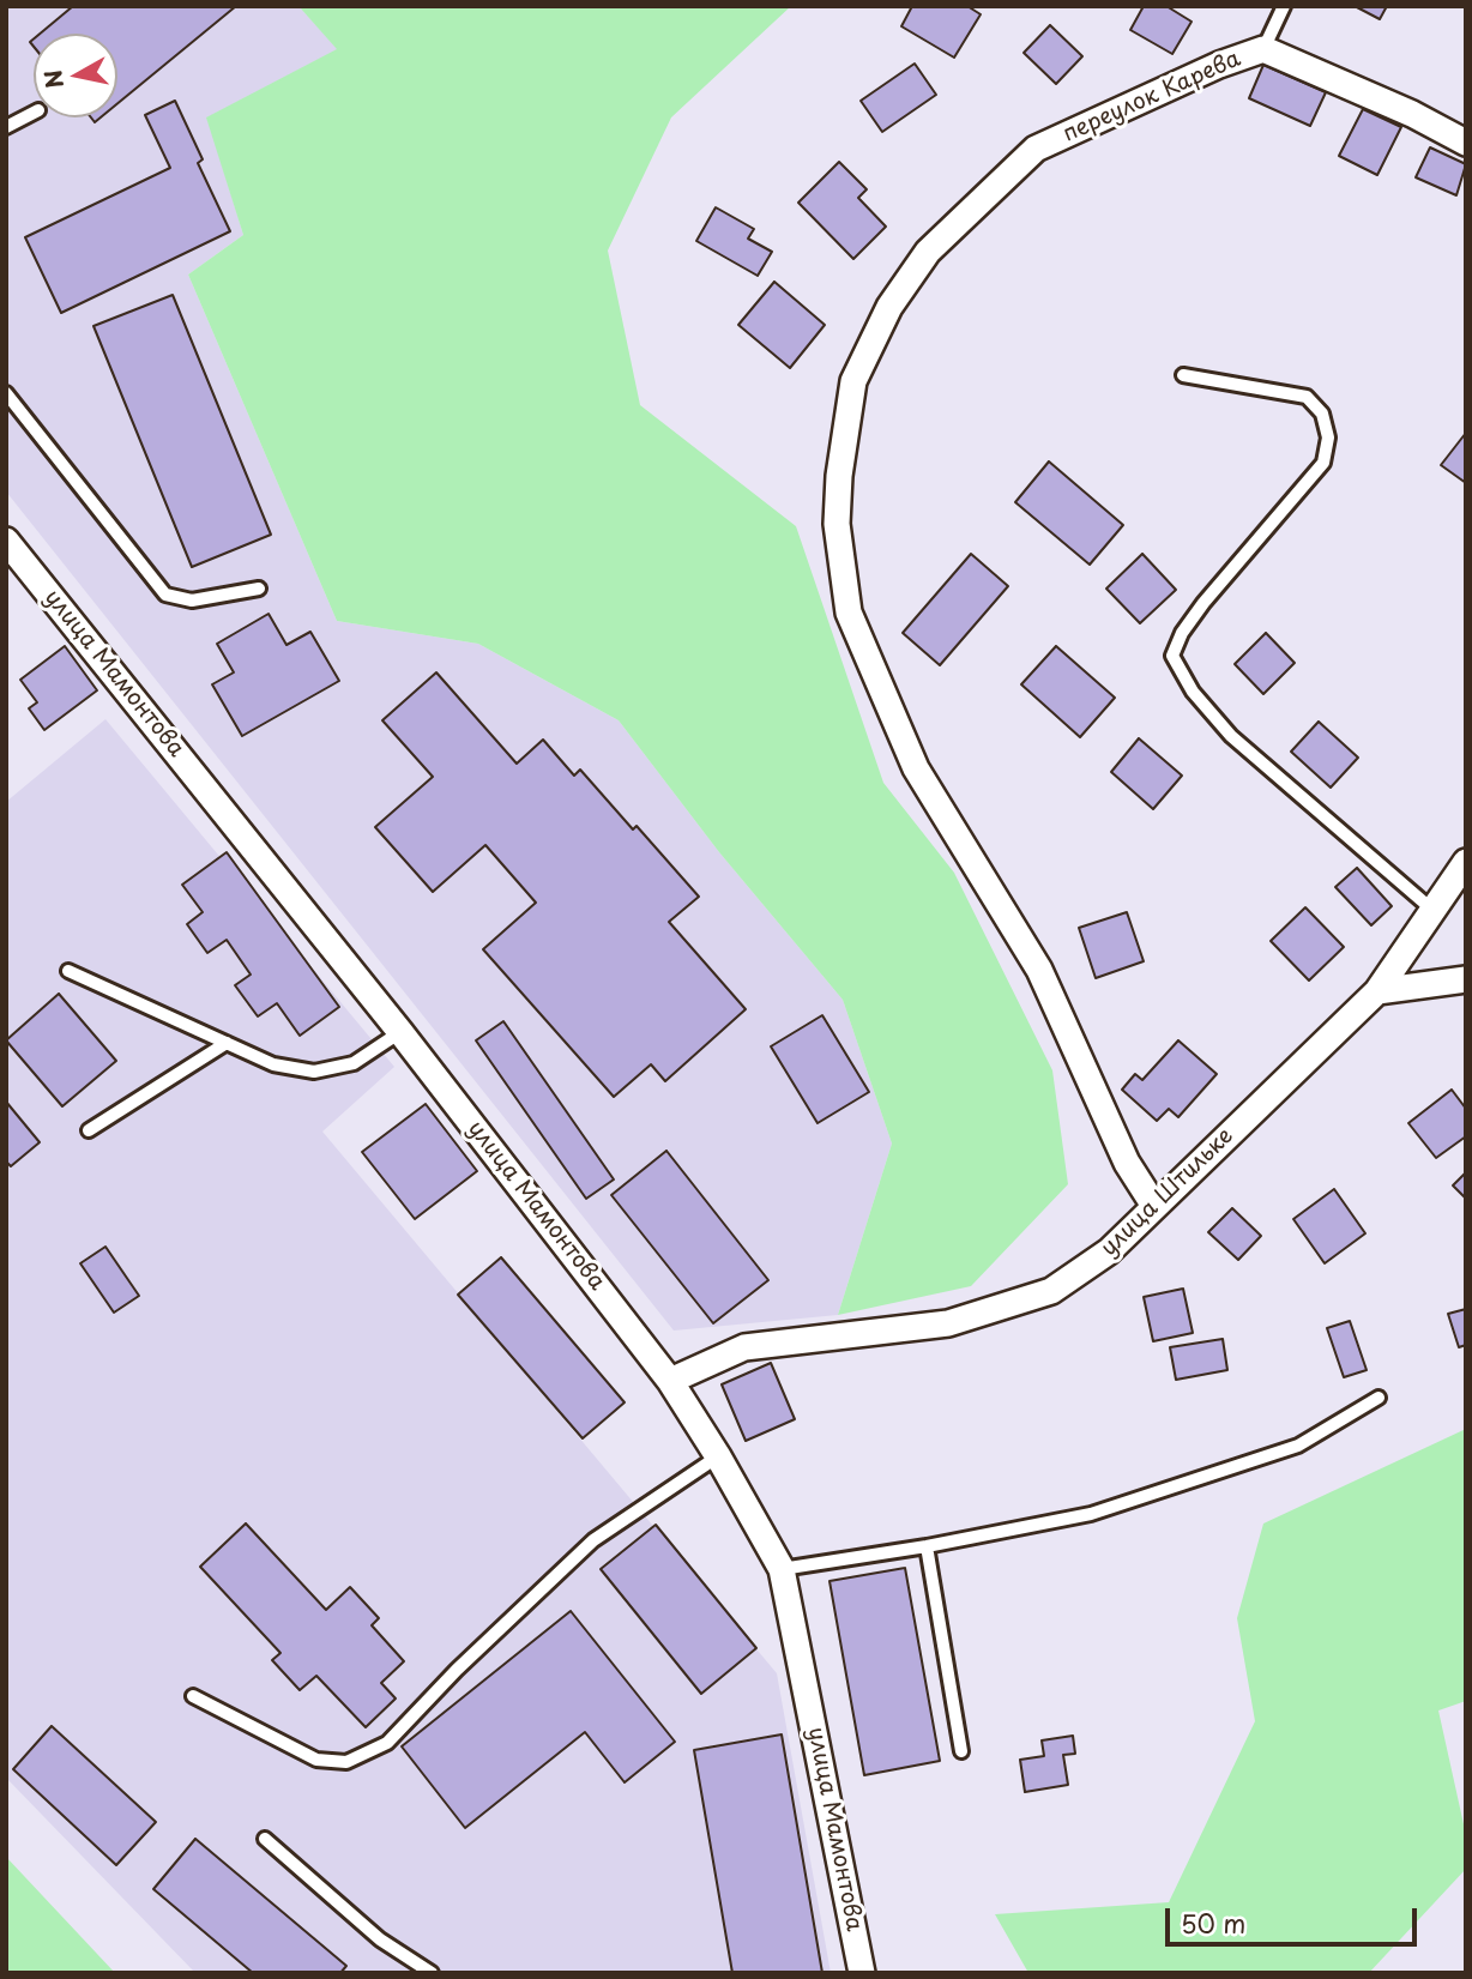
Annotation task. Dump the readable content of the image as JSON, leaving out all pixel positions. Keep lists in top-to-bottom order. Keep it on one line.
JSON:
{"streets":{"street":["переулок Карева","улица Мамонтова","улица Штильке"]},"crossings":[["переулок Карева","улица Штильке"],["улица Мамонтова","улица Штильке"]],"scale_bar":"50 m","north":"left"}
